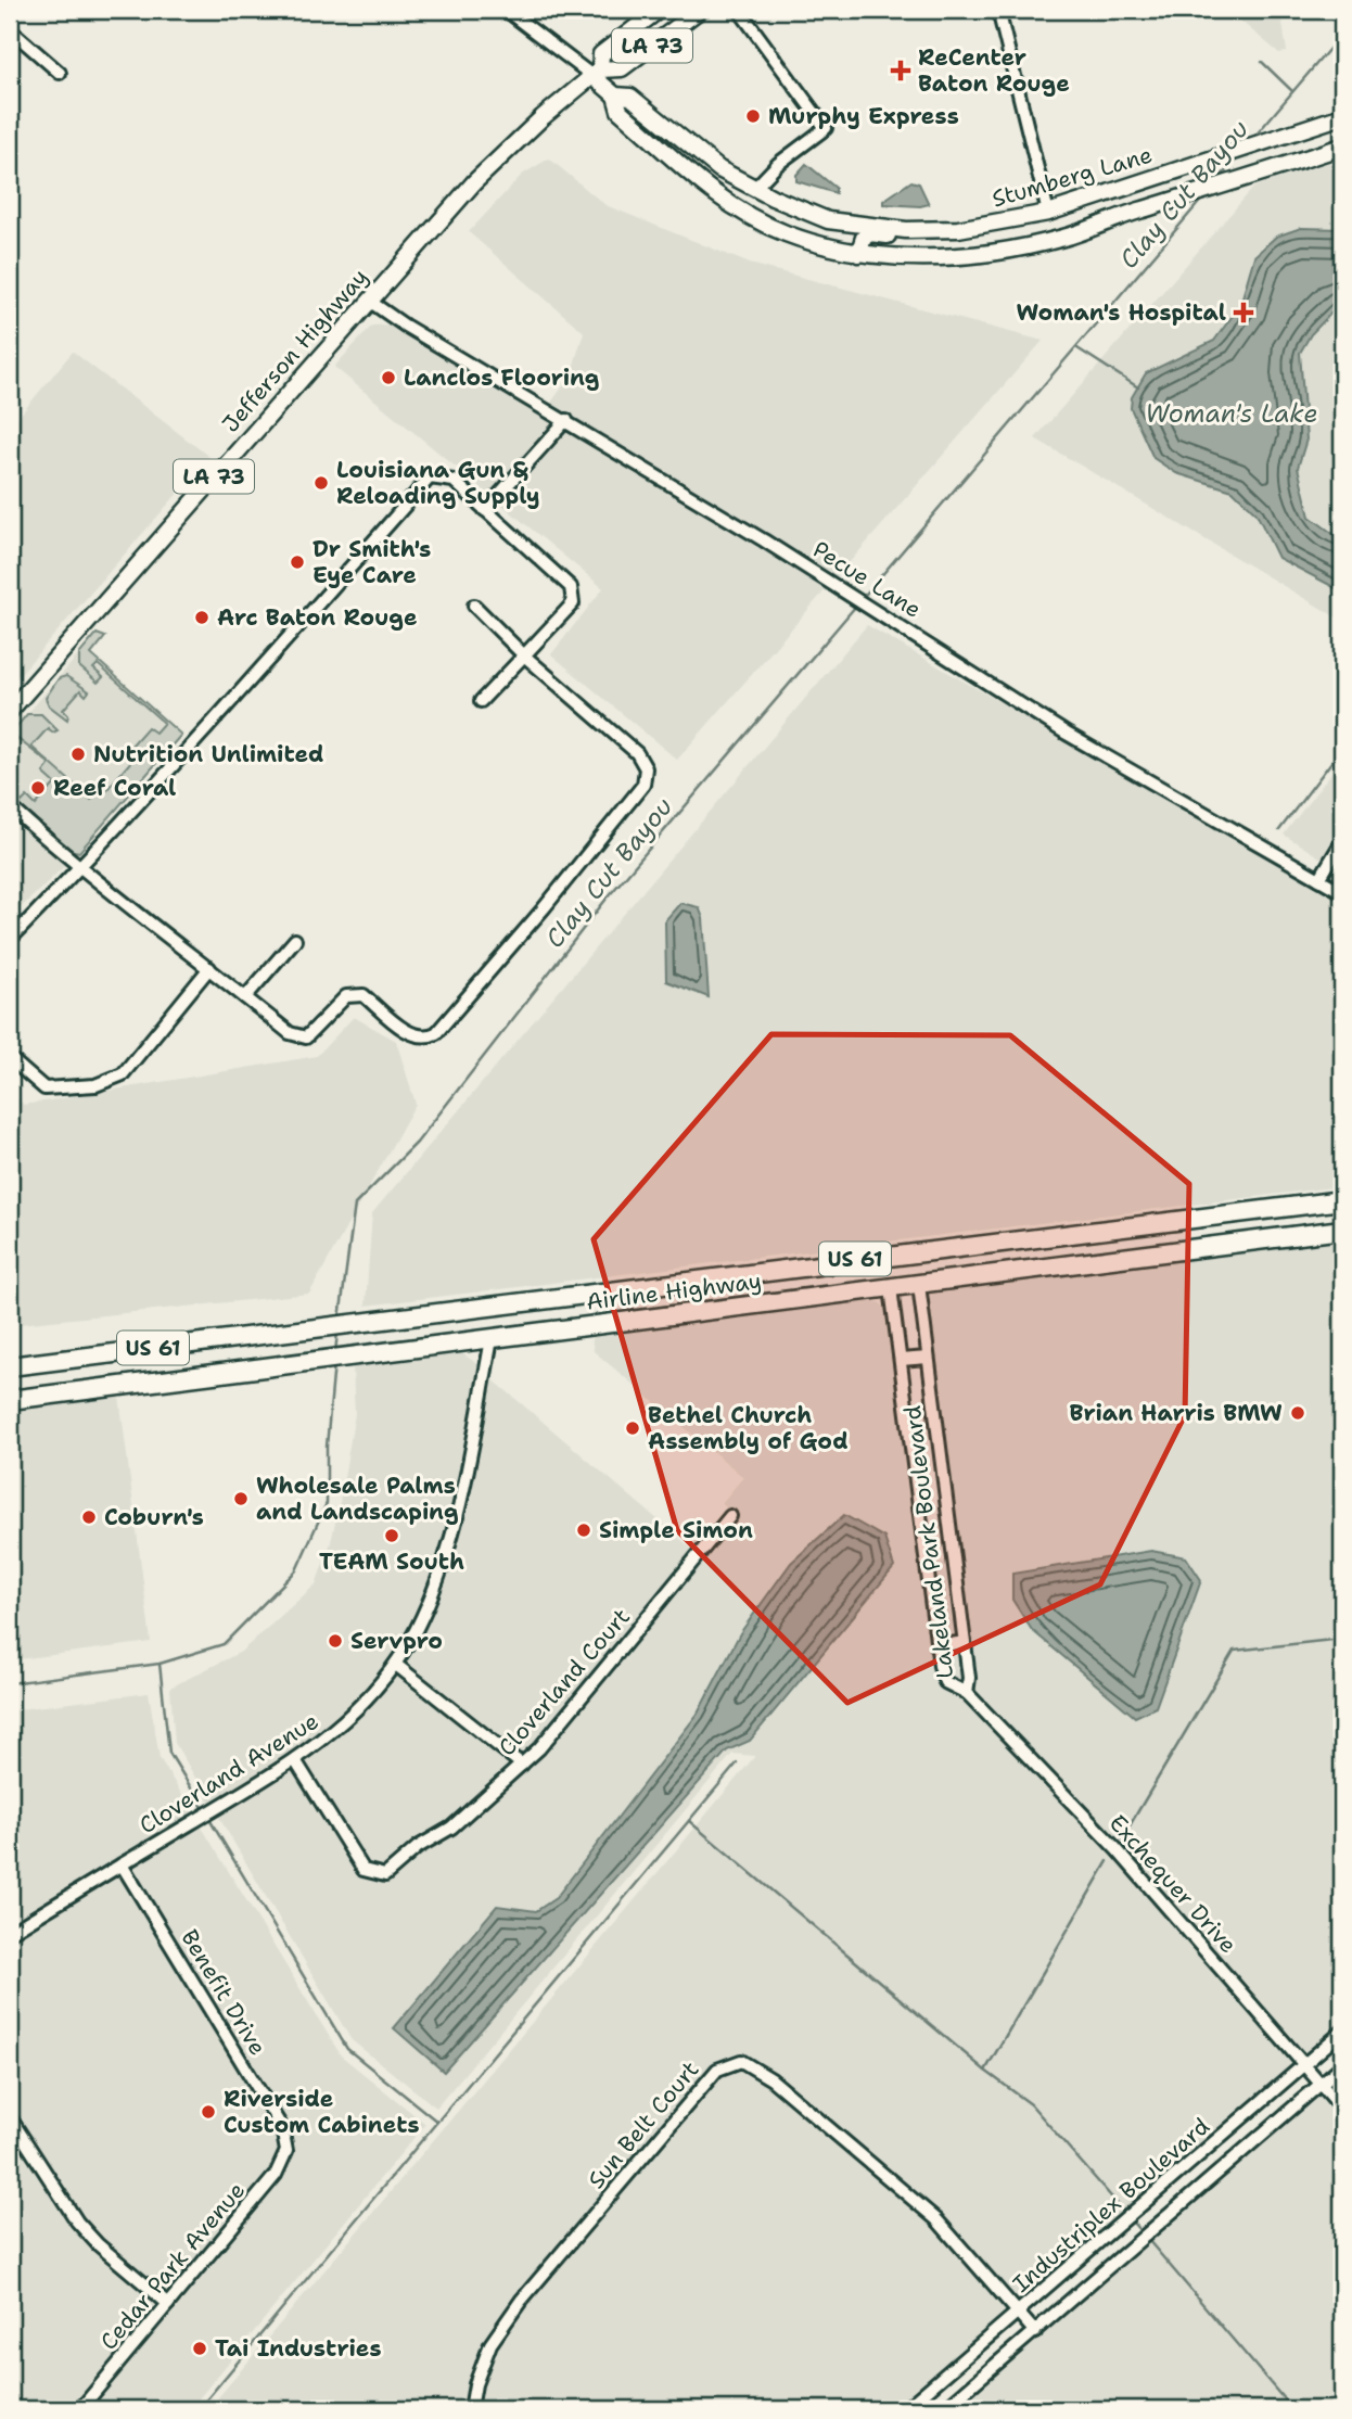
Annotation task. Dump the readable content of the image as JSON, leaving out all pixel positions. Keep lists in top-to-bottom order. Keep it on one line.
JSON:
{"streets":{"highway":["US 61","Airline Highway"],"main road":["LA 73","Stumberg Lane","Jefferson Highway"],"street":["Pecue Lane","Lakeland Park Boulevard","Cloverland Court","Cloverland Avenue","Exchequer Drive","Benefit Drive","Sun Belt Court","Industriplex Boulevard","Cedar Park Avenue"]},"crossings":[["Stumberg Lane","Jefferson Highway"],["Jefferson Highway","Pecue Lane"],["Airline Highway","Lakeland Park Boulevard"],["Airline Highway","Cloverland Avenue"],["Lakeland Park Boulevard","Exchequer Drive"],["Cloverland Court","Cloverland Avenue"],["Cloverland Avenue","Benefit Drive"],["Exchequer Drive","Industriplex Boulevard"],["Benefit Drive","Cedar Park Avenue"],["Sun Belt Court","Industriplex Boulevard"]],"water":["Clay Cut Bayou","Woman's Lake"],"places":{"health":["ReCenter Baton Rouge","Woman's Hospital"],"other":["Murphy Express","Lanclos Flooring","Louisiana Gun & Reloading Supply","Dr Smith's Eye Care","Arc Baton Rouge","Nutrition Unlimited","Reef Coral","Brian Harris BMW","Bethel Church Assembly of God","Wholesale Palms and Landscaping","Coburn's","Simple Simon","TEAM South","Servpro","Riverside Custom Cabinets","Tai Industries"]}}
